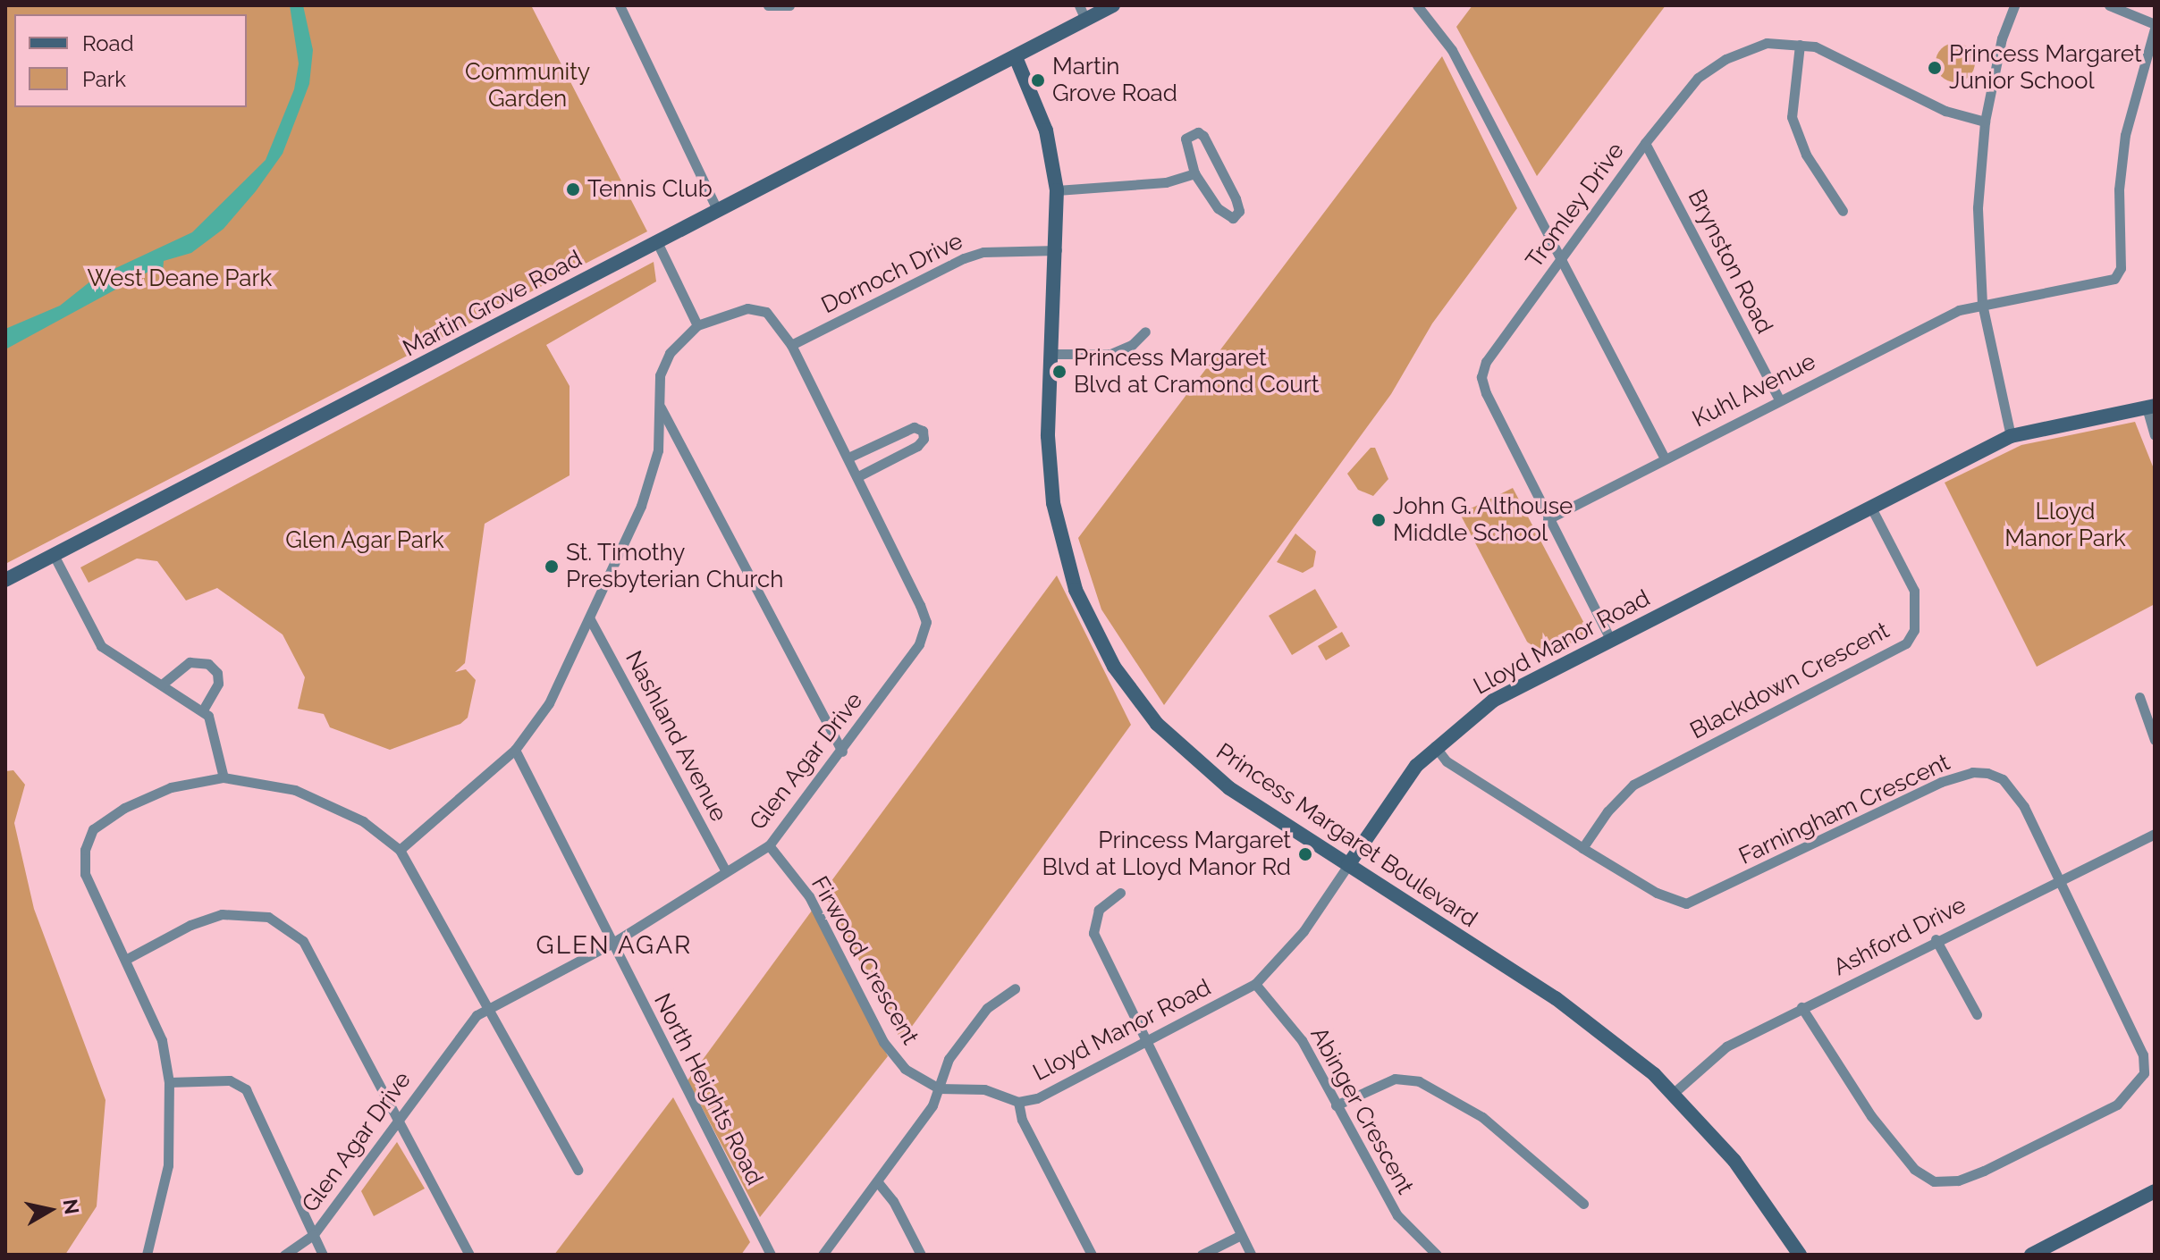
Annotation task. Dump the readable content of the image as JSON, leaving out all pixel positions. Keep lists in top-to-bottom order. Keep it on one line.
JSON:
{"streets":{"street":["Tromley Drive","Brynston Road","Dornoch Drive","Martin Grove Road","Kuhl Avenue","Lloyd Manor Road","Blackdown Crescent","Nashland Avenue","Glen Agar Drive","Farningham Crescent","Princess Margaret Boulevard","Ashford Drive","Firwood Crescent","North Heights Road","Abinger Crescent"]},"crossings":[["Tromley Drive","Brynston Road"],["Tromley Drive","Kuhl Avenue"],["Tromley Drive","Lloyd Manor Road"],["Brynston Road","Kuhl Avenue"],["Dornoch Drive","Glen Agar Drive"],["Dornoch Drive","Princess Margaret Boulevard"],["Martin Grove Road","Princess Margaret Boulevard"],["Lloyd Manor Road","Blackdown Crescent"],["Lloyd Manor Road","Farningham Crescent"],["Lloyd Manor Road","Princess Margaret Boulevard"],["Lloyd Manor Road","Abinger Crescent"],["Blackdown Crescent","Farningham Crescent"],["Nashland Avenue","Glen Agar Drive"],["Glen Agar Drive","Firwood Crescent"],["Glen Agar Drive","North Heights Road"],["Farningham Crescent","Ashford Drive"],["Princess Margaret Boulevard","Ashford Drive"]],"districts":["GLEN AGAR"],"parks":["Community Garden","West Deane Park","Lloyd Manor Park","Glen Agar Park"],"places":["Princess Margaret Junior School","Martin Grove Road","Tennis Club","Princess Margaret Blvd at Cramond Court","John G. Althouse Middle School","St. Timothy Presbyterian Church","Princess Margaret Blvd at Lloyd Manor Rd"],"legend":["Road","Park"],"north":"right"}
